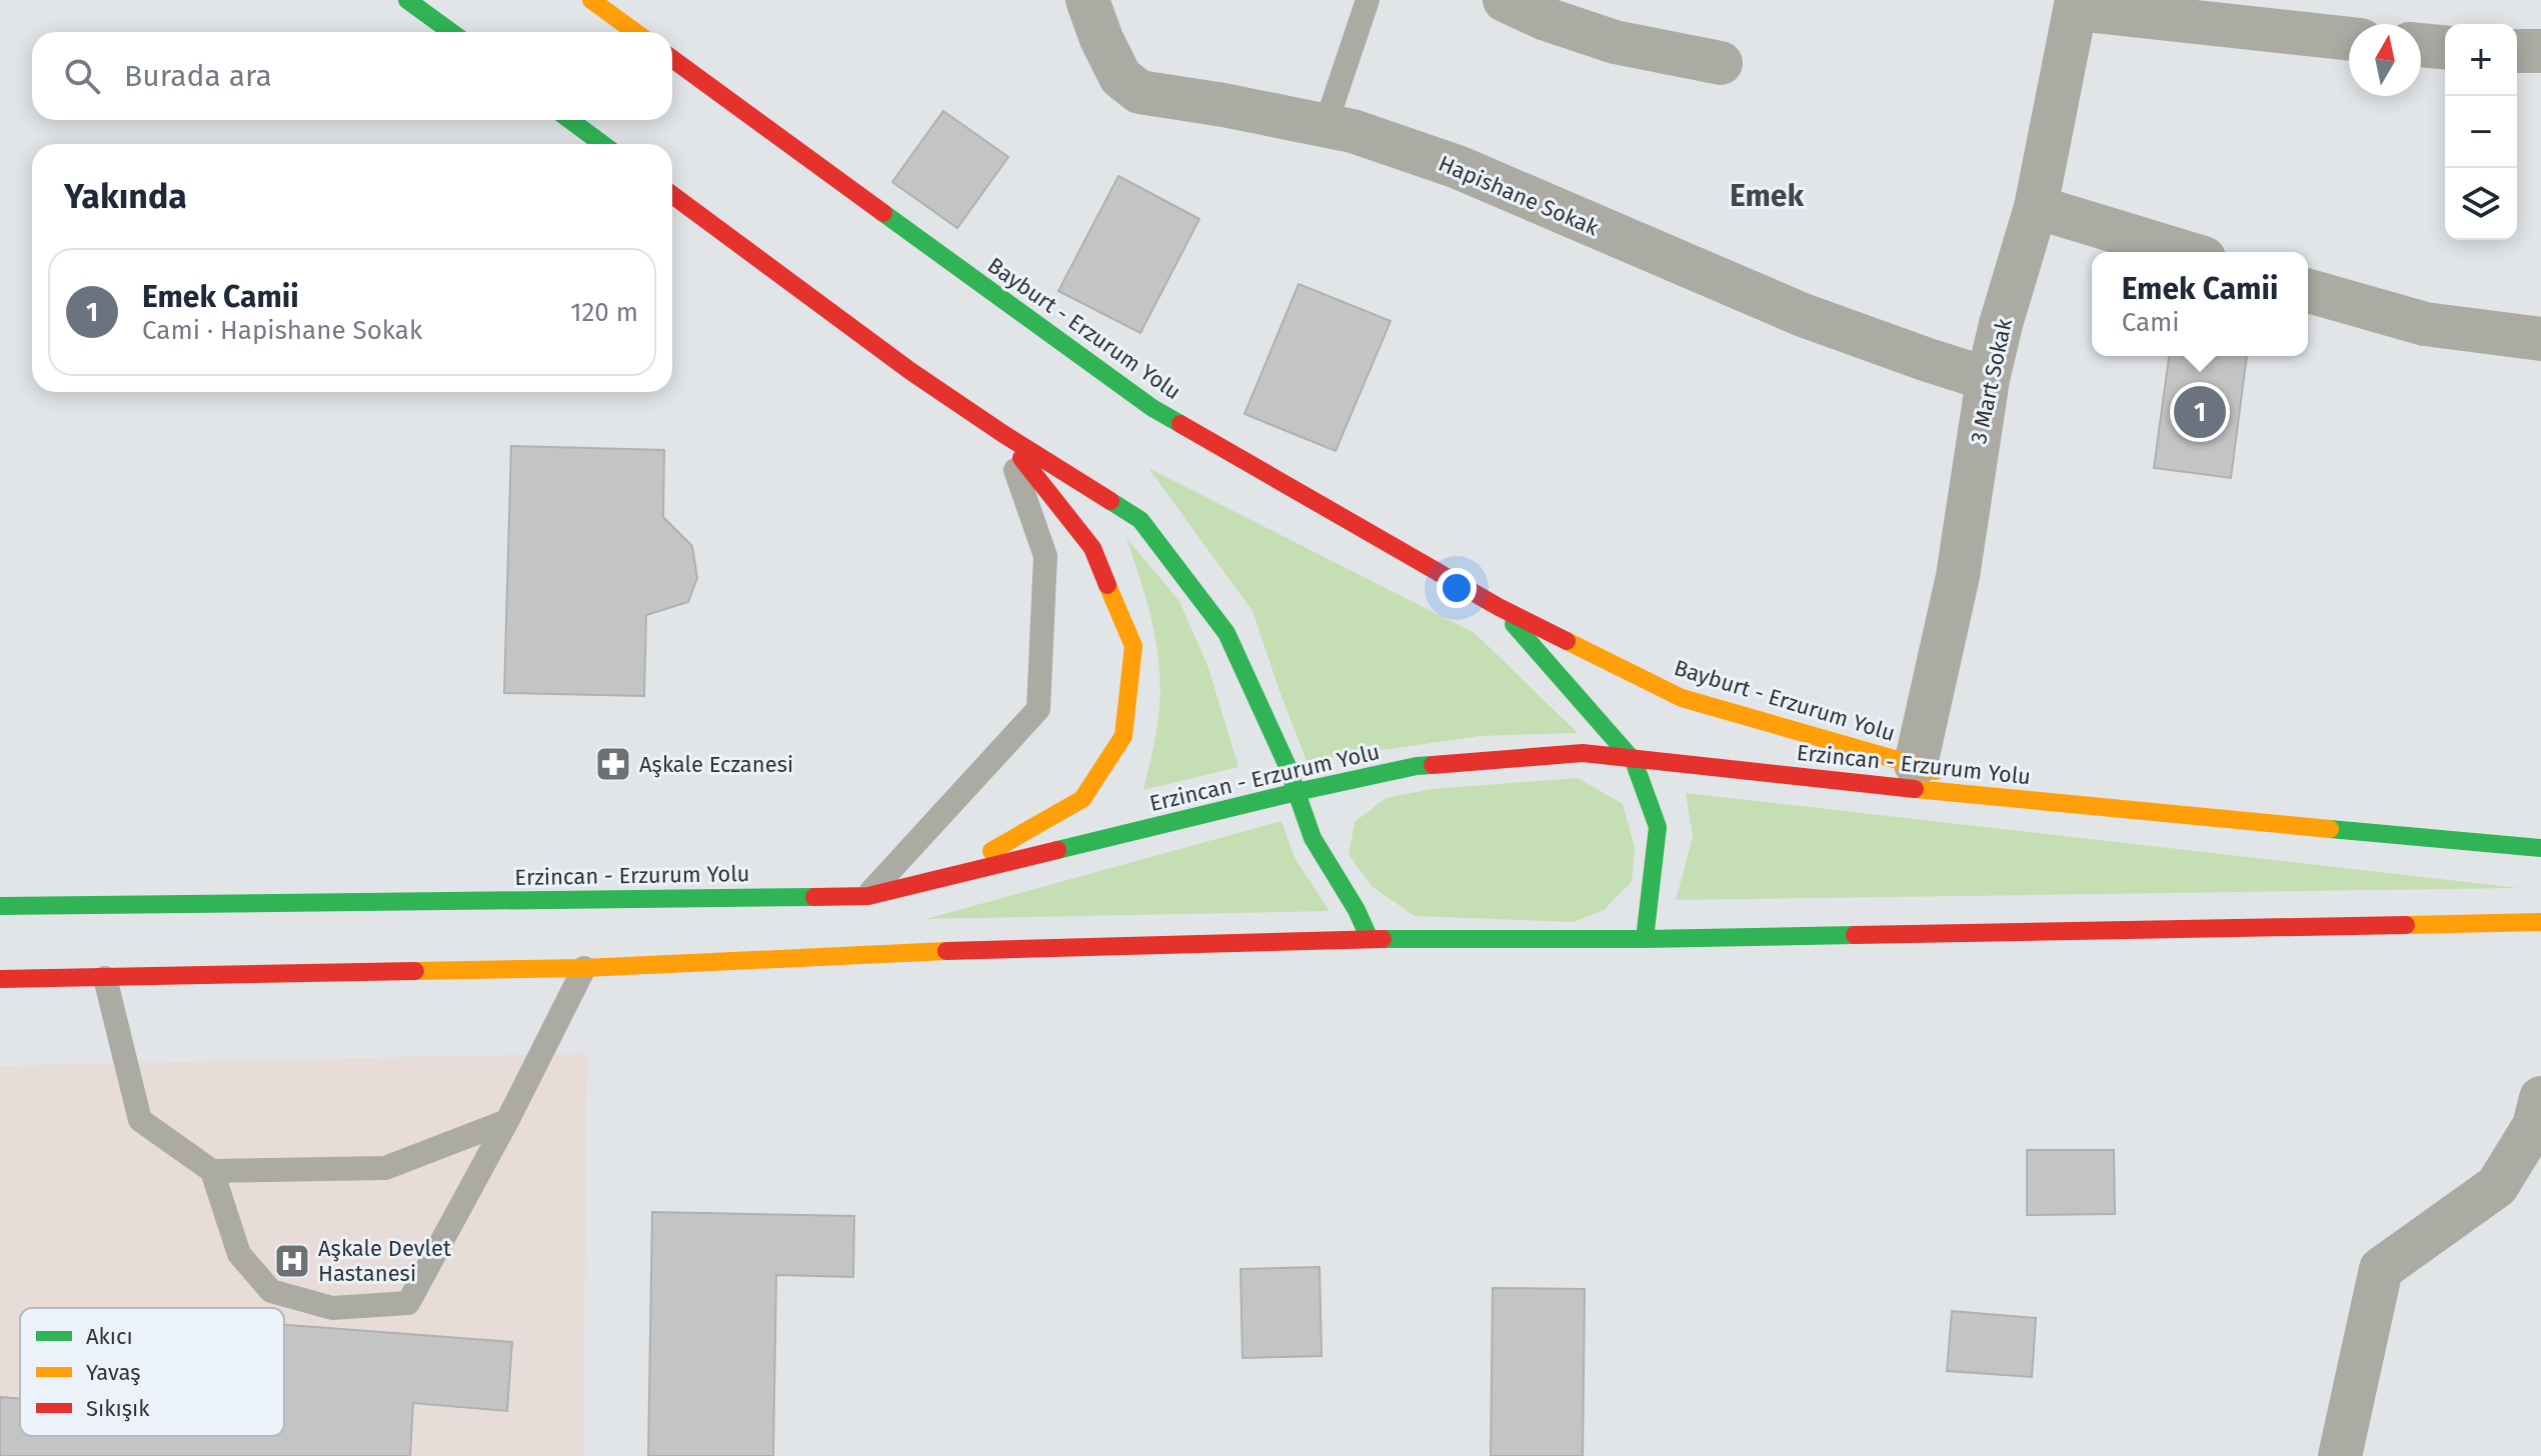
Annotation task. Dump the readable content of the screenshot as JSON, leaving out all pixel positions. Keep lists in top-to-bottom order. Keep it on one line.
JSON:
{"streets":{"highway":["Bayburt - Erzurum Yolu","Erzincan - Erzurum Yolu"],"street":["Hapishane Sokak","3 Mart Sokak"]},"crossings":[["Hapishane Sokak","3 Mart Sokak"],["Bayburt - Erzurum Yolu","3 Mart Sokak"],["Bayburt - Erzurum Yolu","Erzincan - Erzurum Yolu"]],"districts":["Emek"],"places":{"pharmacy":["Aşkale Eczanesi"],"hospital":["Aşkale Devlet Hastanesi"]},"legend":["Akıcı","Yavaş","Sıkışık"],"north":"top","page":{"map_buttons":["+","−"],"search":"Burada ara","heading":"Yakında","list":[{"mark":"1","name":"Emek Camii","note":"Cami · Hapishane Sokak","value":"120 m"}],"popup":["Emek Camii","Cami"],"pins":"1"}}
